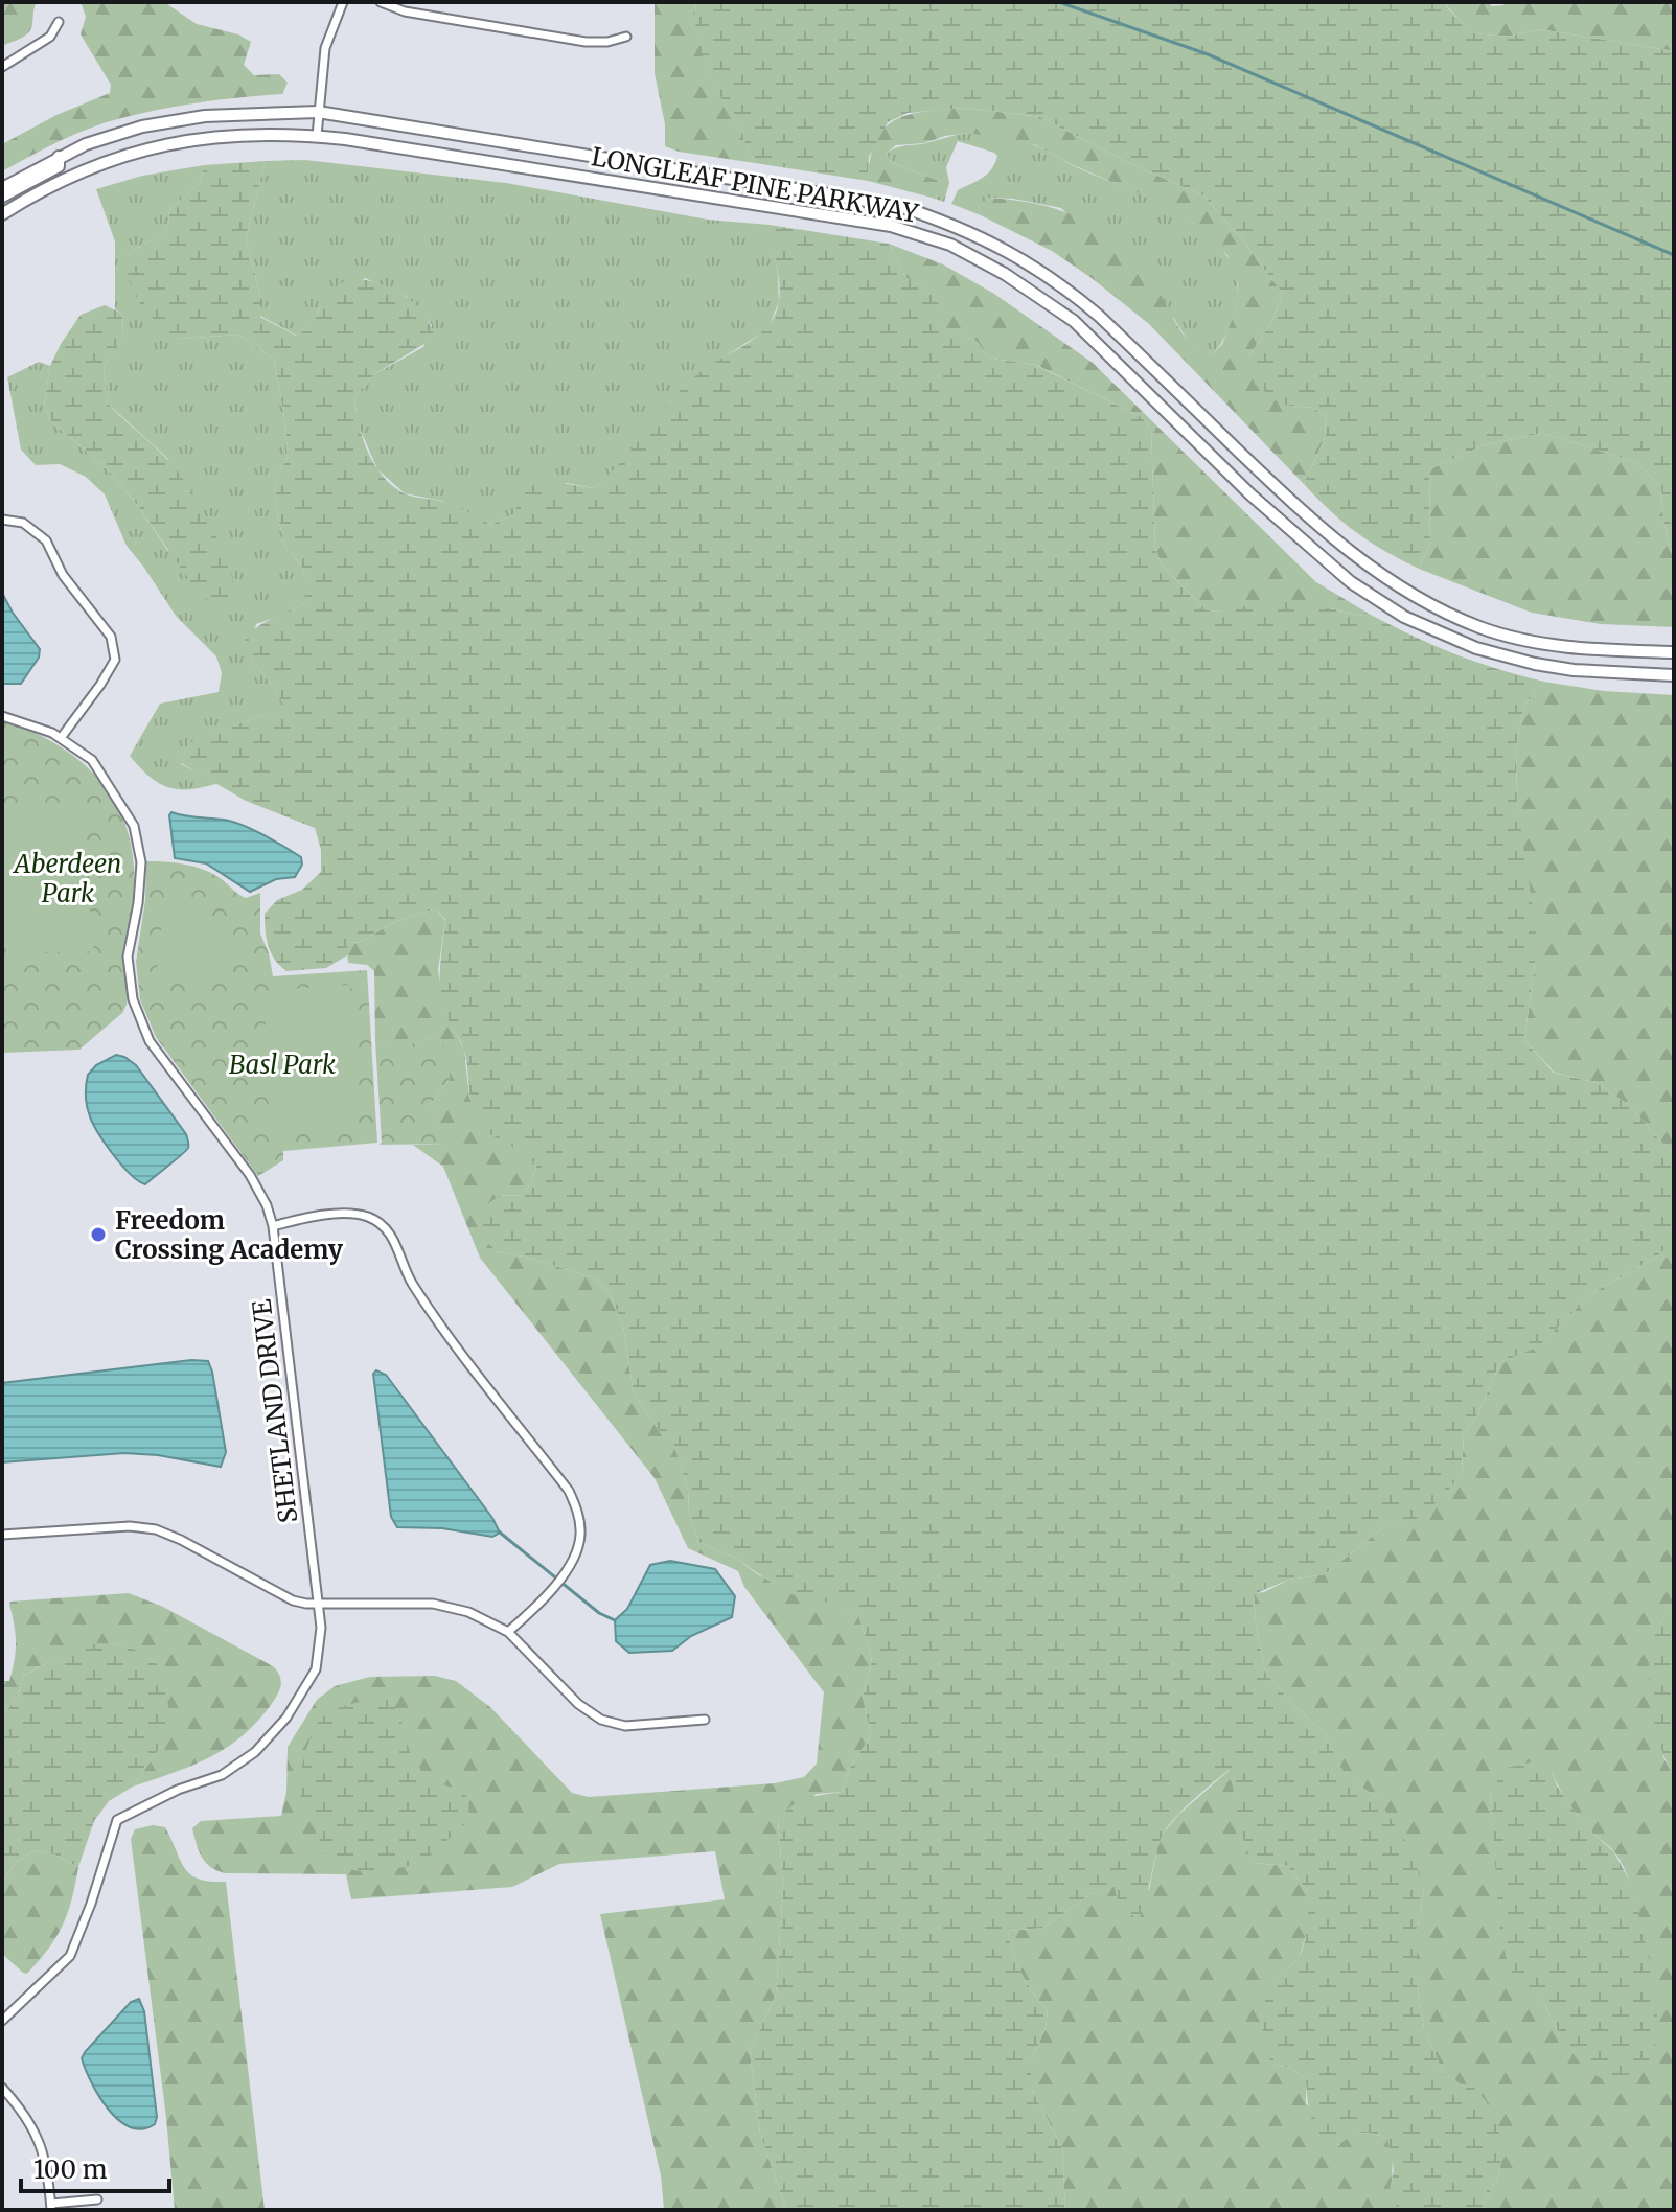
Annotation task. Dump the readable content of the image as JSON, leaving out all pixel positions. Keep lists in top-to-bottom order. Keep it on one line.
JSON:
{"streets":{"main road":["LONGLEAF PINE PARKWAY"],"street":["SHETLAND DRIVE"]},"parks":["Aberdeen Park","Basl Park"],"places":["Freedom Crossing Academy"],"scale_bar":"100 m"}
